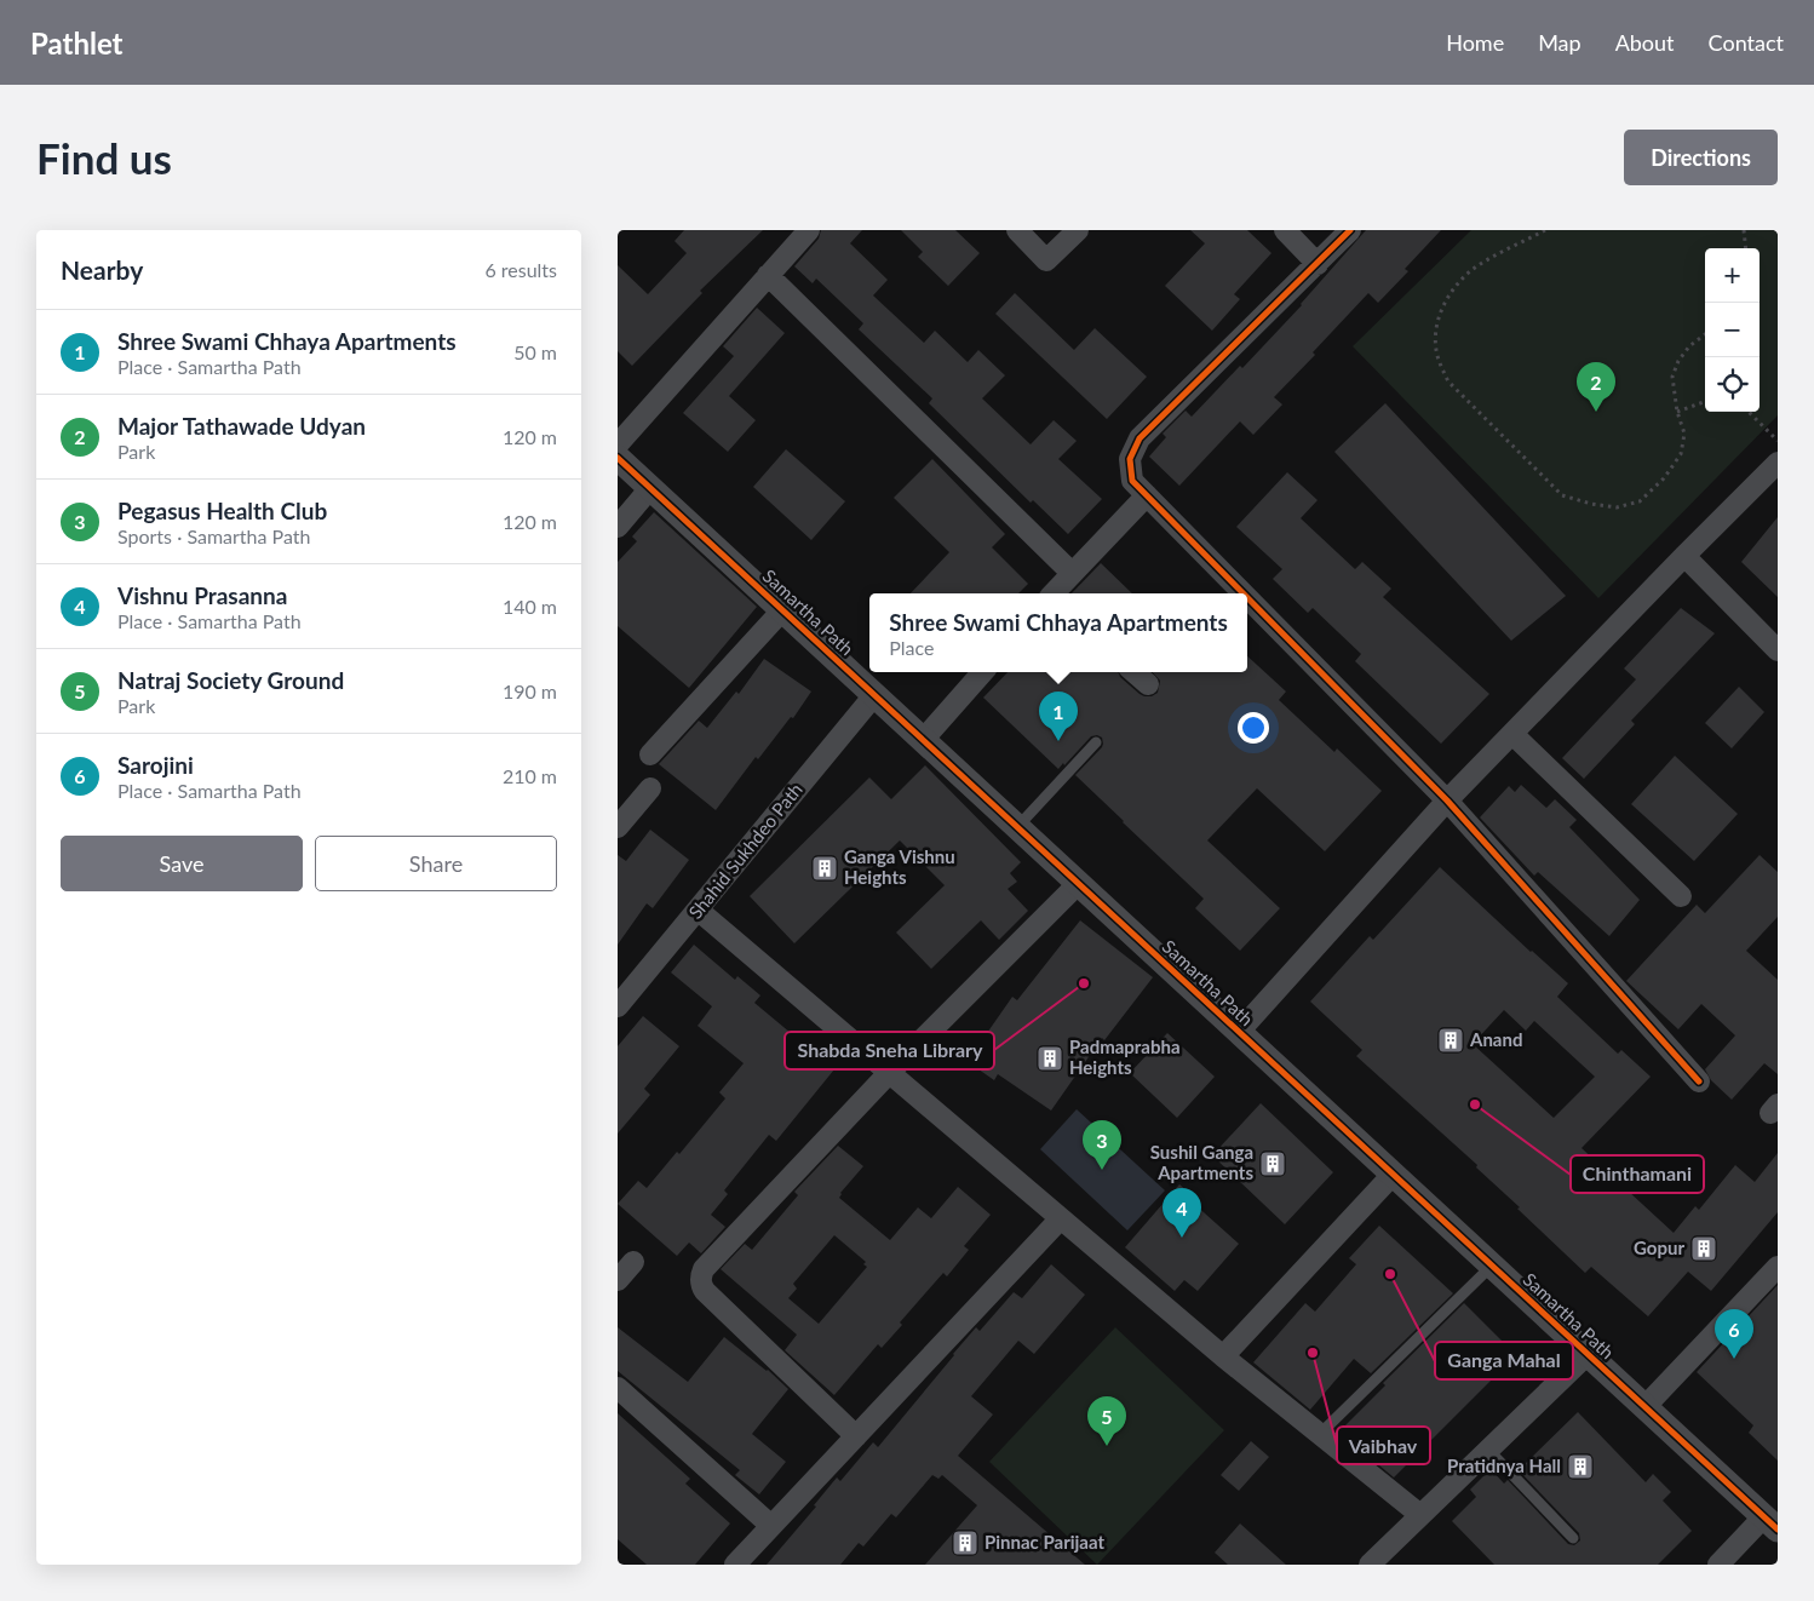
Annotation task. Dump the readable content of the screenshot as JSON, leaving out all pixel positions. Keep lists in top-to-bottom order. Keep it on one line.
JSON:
{"streets":{"street":["Samartha Path","Shahid Sukhdeo Path"]},"crossings":[["Samartha Path","Shahid Sukhdeo Path"]],"places":{"building":["Ganga Vishnu Heights","Anand","Padmaprabha Heights","Sushil Ganga Apartments","Gopur","Pratidnya Hall","Pinnac Parijaat"],"other":["Shabda Sneha Library","Chinthamani","Ganga Mahal","Vaibhav"]},"page":{"header":"Pathlet","nav":["Home","Map","About","Contact"],"buttons":["Directions",["Save","Share"]],"title":"Find us","heading":["Nearby","6 results"],"map_buttons":["+","−"],"list":[{"mark":"1","name":"Shree Swami Chhaya Apartments","note":"Place · Samartha Path","value":"50 m"},{"mark":"2","name":"Major Tathawade Udyan","note":"Park","value":"120 m"},{"mark":"3","name":"Pegasus Health Club","note":"Sports · Samartha Path","value":"120 m"},{"mark":"4","name":"Vishnu Prasanna","note":"Place · Samartha Path","value":"140 m"},{"mark":"5","name":"Natraj Society Ground","note":"Park","value":"190 m"},{"mark":"6","name":"Sarojini","note":"Place · Samartha Path","value":"210 m"}],"pins":["2","1","3","4","6","5"],"popup":["Shree Swami Chhaya Apartments","Place"]}}
